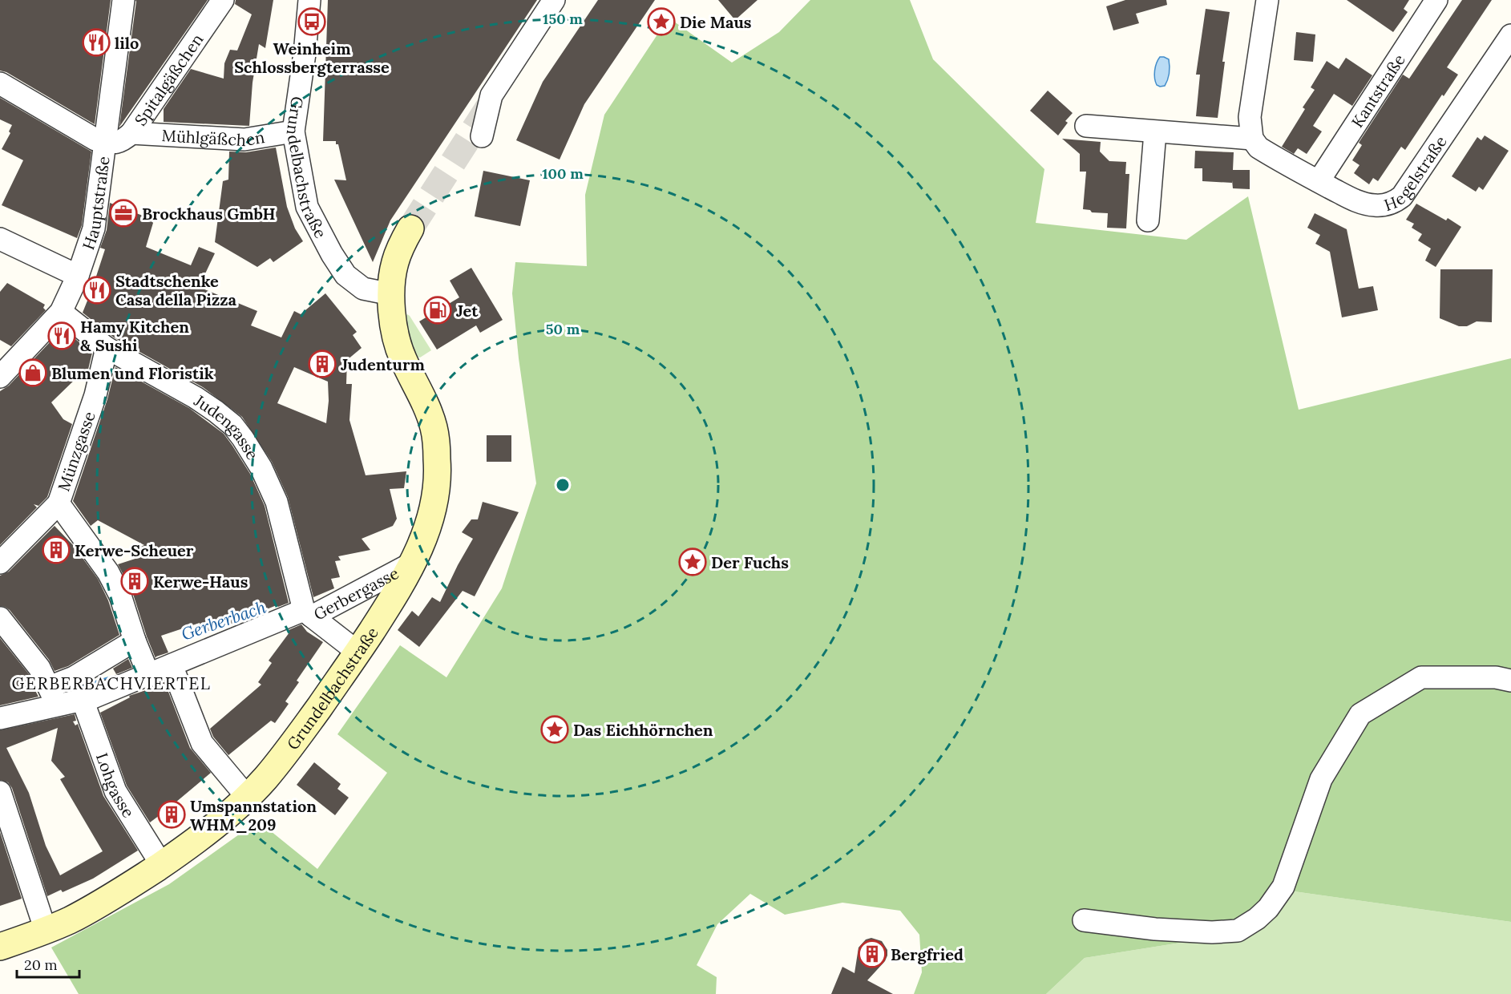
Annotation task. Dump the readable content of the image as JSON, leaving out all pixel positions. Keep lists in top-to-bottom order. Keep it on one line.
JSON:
{"streets":{"main road":["Grundelbachstraße"],"street":["Spitalgäßchen","Kantstraße","Mühlgäßchen","Hegelstraße","Hauptstraße","Judengasse","Münzgasse","Gerbergasse","Lohgasse"]},"crossings":[["Spitalgäßchen","Mühlgäßchen"],["Spitalgäßchen","Hauptstraße"],["Kantstraße","Hegelstraße"],["Mühlgäßchen","Grundelbachstraße"],["Grundelbachstraße","Gerbergasse"],["Grundelbachstraße","Lohgasse"],["Hauptstraße","Judengasse"],["Judengasse","Münzgasse"],["Judengasse","Gerbergasse"],["Münzgasse","Gerbergasse"],["Gerbergasse","Lohgasse"]],"districts":["GERBERBACHVIERTEL"],"water":["Gerberbach"],"places":{"bus stop":["Weinheim Schlossbergterrasse"],"place":["Die Maus","Der Fuchs","Das Eichhörnchen"],"restaurant":["lilo","Stadtschenke Casa della Pizza","Hamy Kitchen & Sushi"],"office":["Brockhaus GmbH"],"fuel station":["Jet"],"building":["Judenturm","Kerwe-Scheuer","Kerwe-Haus","Umspannstation WHM_209","Bergfried"],"shop":["Blumen und Floristik"]},"scale_bar":"20 m","rings":["150 m","100 m","50 m"]}
